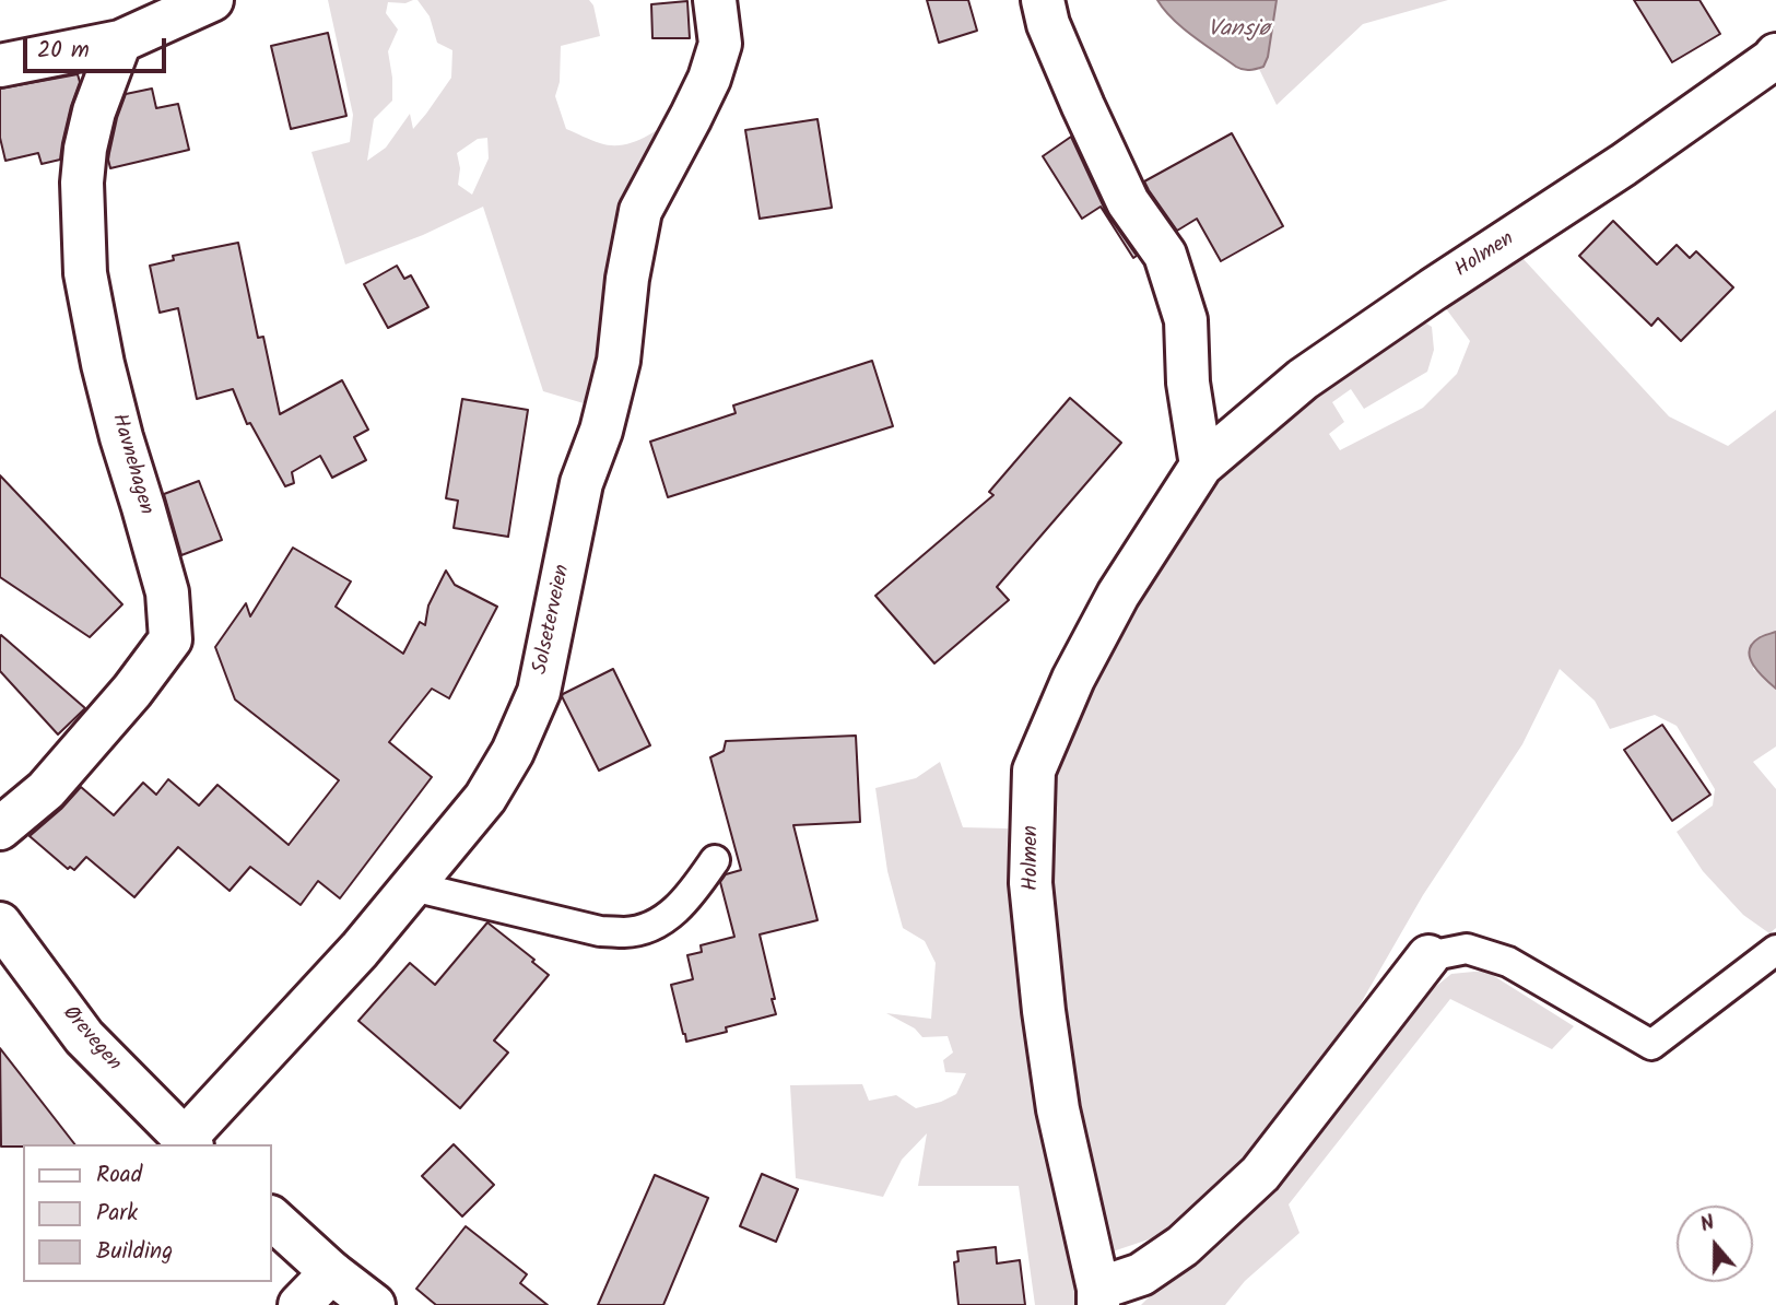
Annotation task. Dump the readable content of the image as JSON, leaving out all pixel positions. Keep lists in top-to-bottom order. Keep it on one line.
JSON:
{"streets":{"street":["Holmen","Havnehagen","Solseterveien","Ørevegen"]},"crossings":[["Solseterveien","Ørevegen"]],"water":["Vansjø"],"legend":["Road","Park","Building"],"scale_bar":"20 m","north":"top"}
